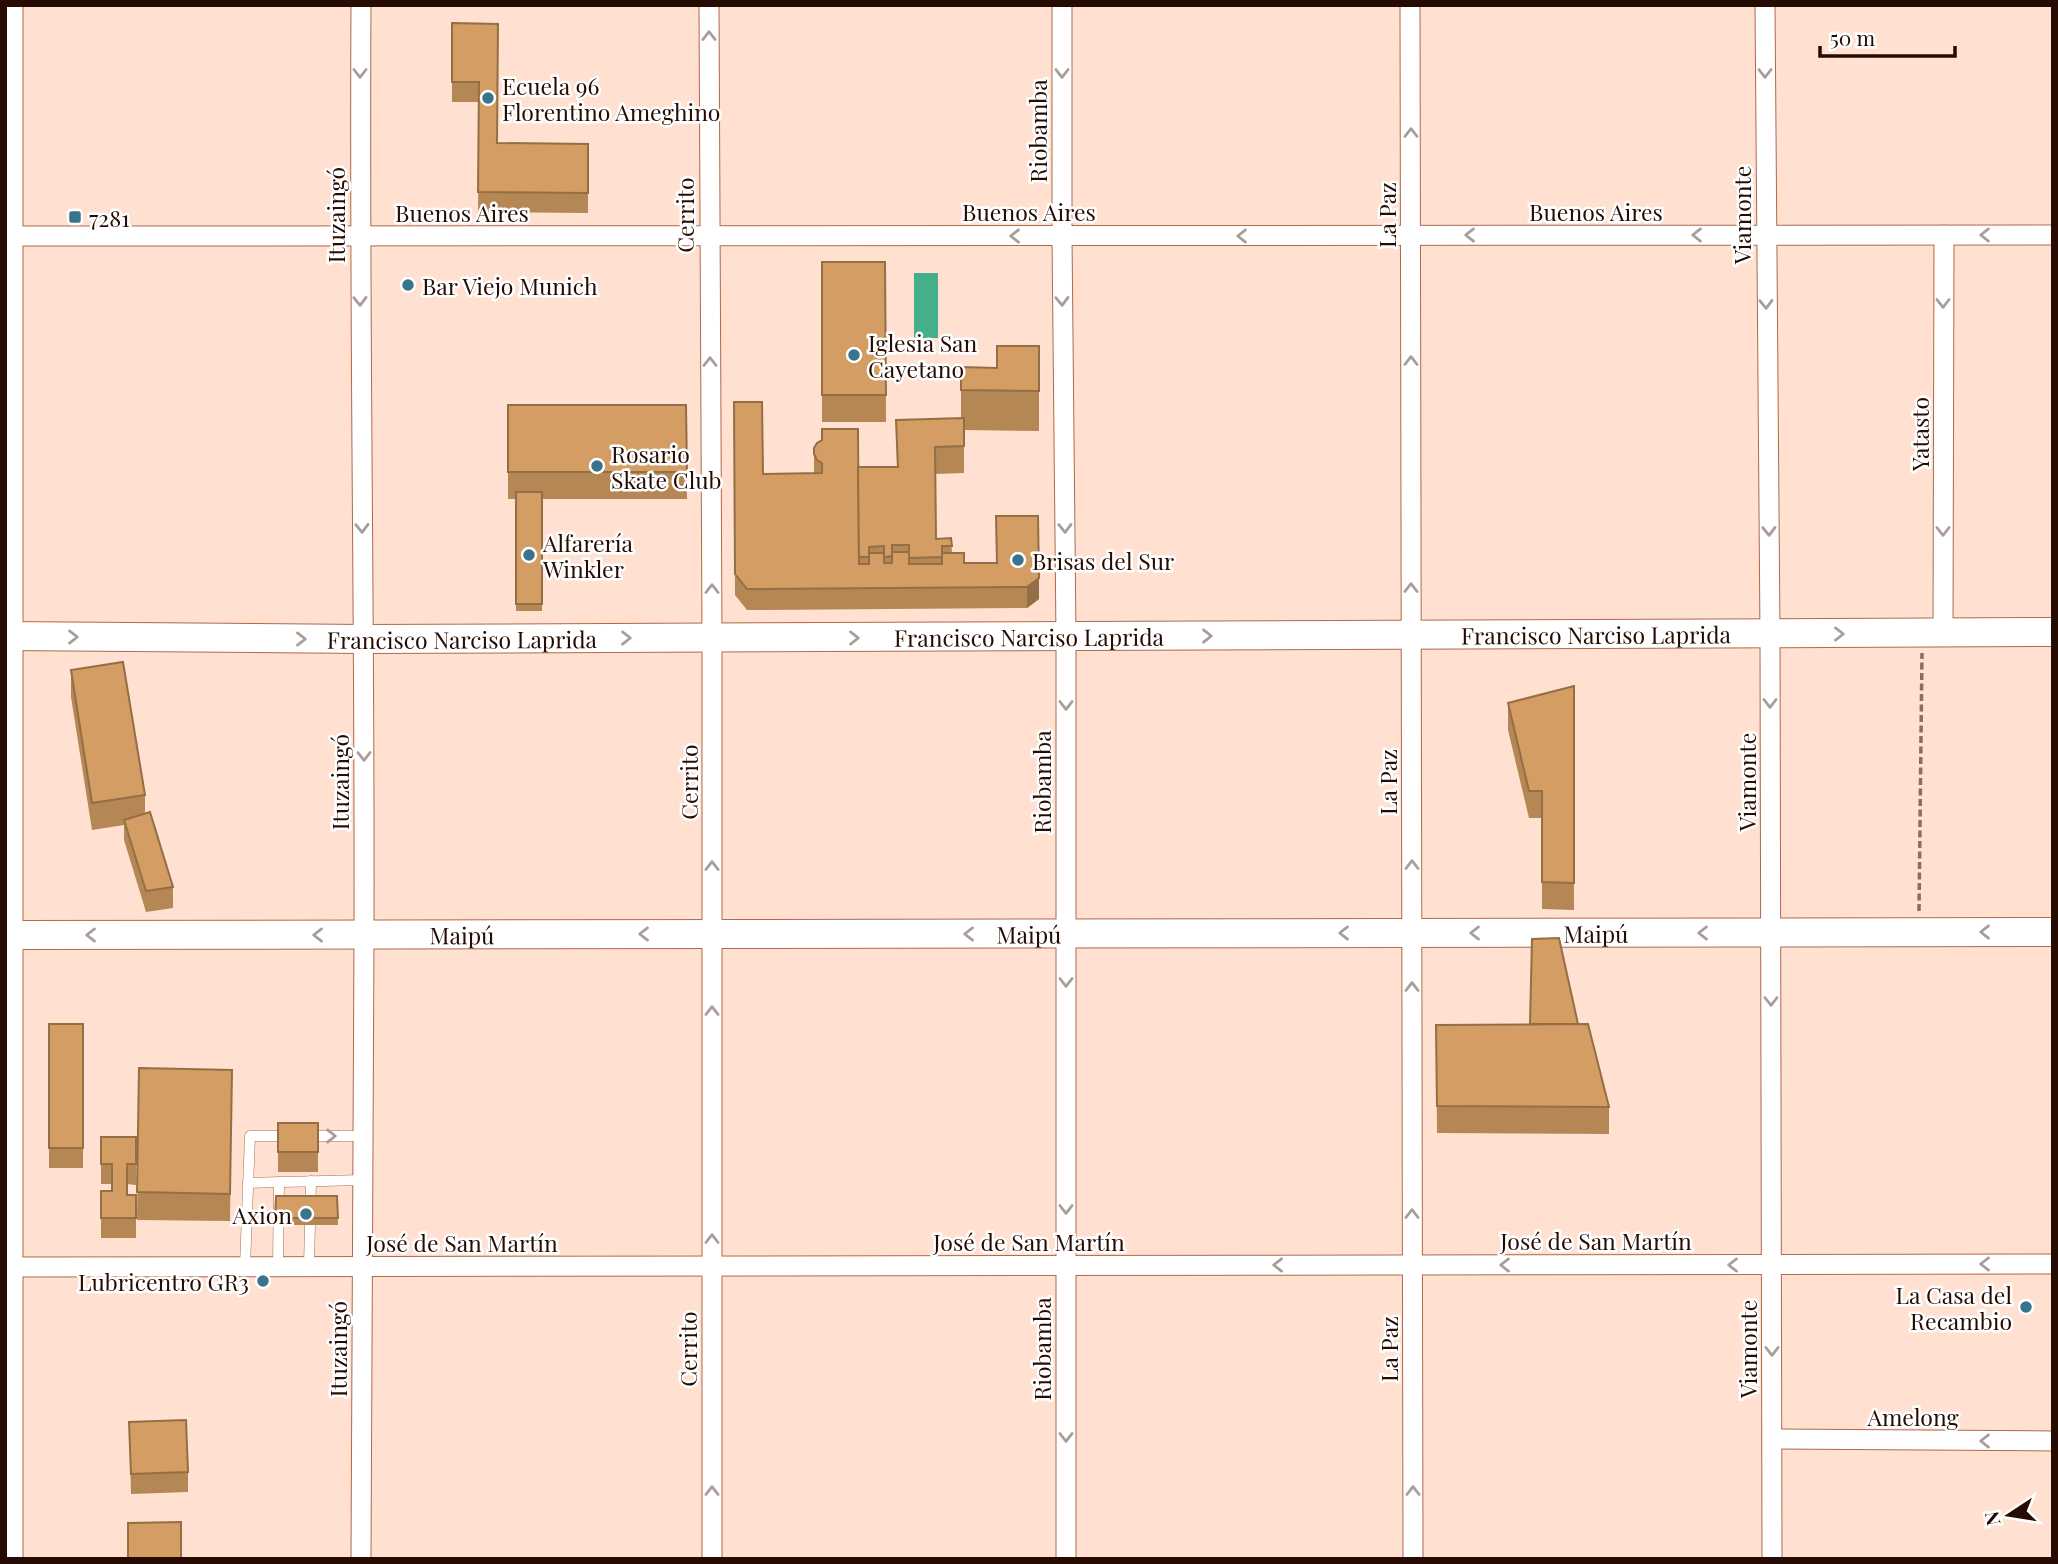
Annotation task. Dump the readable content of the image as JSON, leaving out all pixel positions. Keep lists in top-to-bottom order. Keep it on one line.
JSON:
{"streets":{"main road":["Francisco Narciso Laprida","Maipú"],"street":["Riobamba","Buenos Aires","Ituzaingó","Cerrito","La Paz","Viamonte","Yatasto","José de San Martín","Amelong"]},"crossings":[["Riobamba","Buenos Aires"],["Riobamba","Francisco Narciso Laprida"],["Riobamba","Maipú"],["Riobamba","José de San Martín"],["Buenos Aires","Ituzaingó"],["Buenos Aires","Cerrito"],["Buenos Aires","La Paz"],["Buenos Aires","Viamonte"],["Buenos Aires","Yatasto"],["Ituzaingó","Francisco Narciso Laprida"],["Ituzaingó","Maipú"],["Ituzaingó","José de San Martín"],["Cerrito","Francisco Narciso Laprida"],["Cerrito","Maipú"],["Cerrito","José de San Martín"],["La Paz","Francisco Narciso Laprida"],["La Paz","Maipú"],["La Paz","José de San Martín"],["Viamonte","Francisco Narciso Laprida"],["Viamonte","Maipú"],["Viamonte","José de San Martín"],["Viamonte","Amelong"],["Yatasto","Francisco Narciso Laprida"]],"one_way":["Riobamba","Buenos Aires","Ituzaingó","Cerrito","La Paz","Viamonte","Yatasto","Francisco Narciso Laprida","Maipú","José de San Martín","Amelong"],"places":{"other":["Ecuela 96 Florentino Ameghino","Bar Viejo Munich","Iglesia San Cayetano","Rosario Skate Club","Alfarería Winkler","Brisas del Sur","Axion","Lubricentro GR3","La Casa del Recambio"],"transit":["7281"]},"scale_bar":"50 m","north":"left"}
